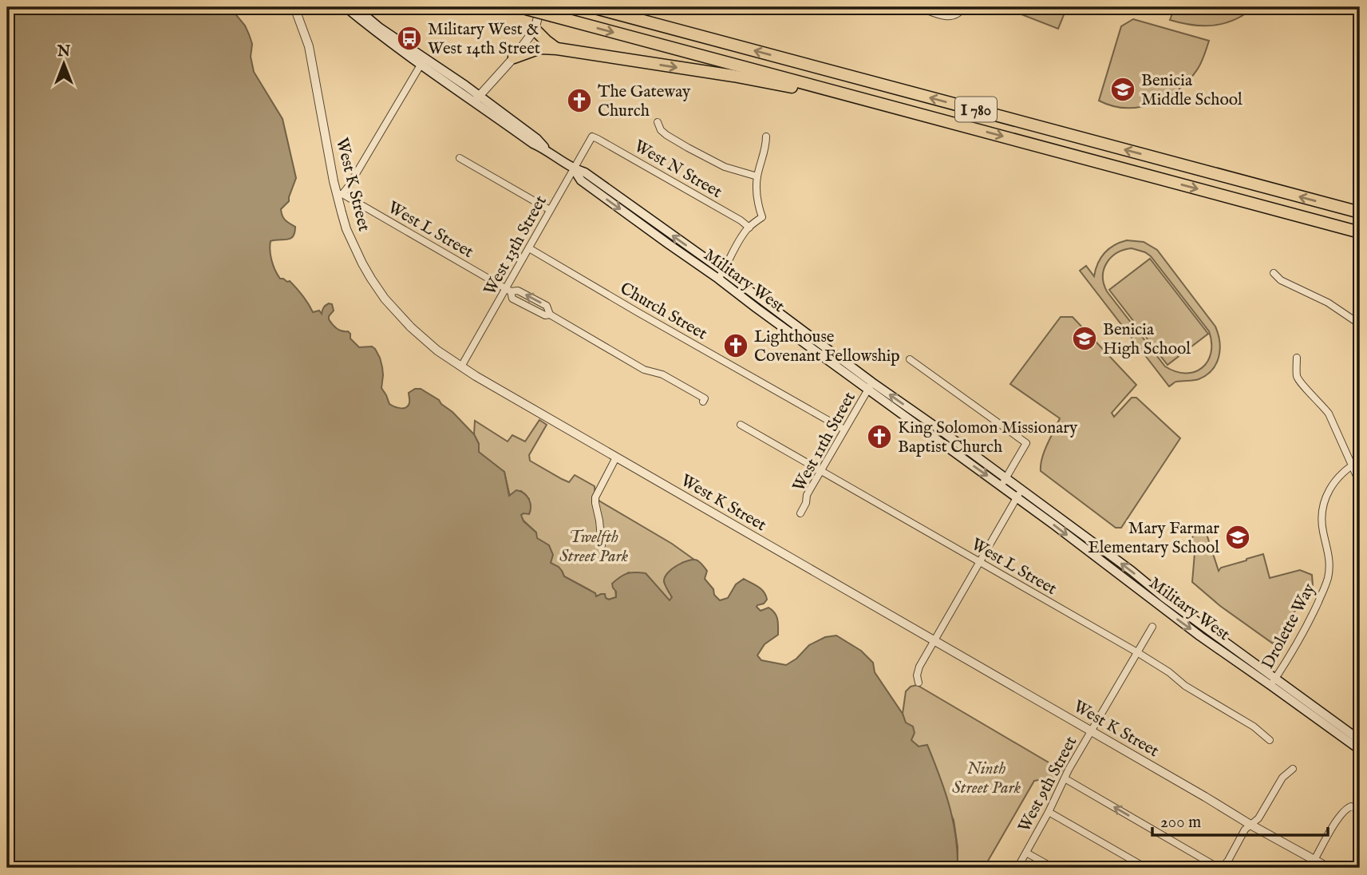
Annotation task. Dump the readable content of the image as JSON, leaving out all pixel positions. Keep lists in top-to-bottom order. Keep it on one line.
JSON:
{"streets":{"highway":["I 780"],"main road":["Military West"],"street":["West N Street","West K Street","West L Street","West 13th Street","Church Street","West 11th Street","Drolette Way","West 9th Street"]},"crossings":[["West N Street","West 13th Street"],["West K Street","West L Street"],["West K Street","West 13th Street"],["West K Street","West 9th Street"],["West L Street","West 13th Street"],["West L Street","West 11th Street"],["West L Street","West 9th Street"],["West 13th Street","Military West"],["West 13th Street","Church Street"],["Military West","West 11th Street"],["Military West","Drolette Way"],["Church Street","West 11th Street"]],"parks":["Twelfth Street Park","Ninth Street Park"],"places":{"bus stop":["Military West & West 14th Street"],"school or university":["Benicia Middle School","Benicia High School","Mary Farmar Elementary School"],"church":["The Gateway Church","Lighthouse Covenant Fellowship","King Solomon Missionary Baptist Church"]},"scale_bar":"200 m","north":"top"}
